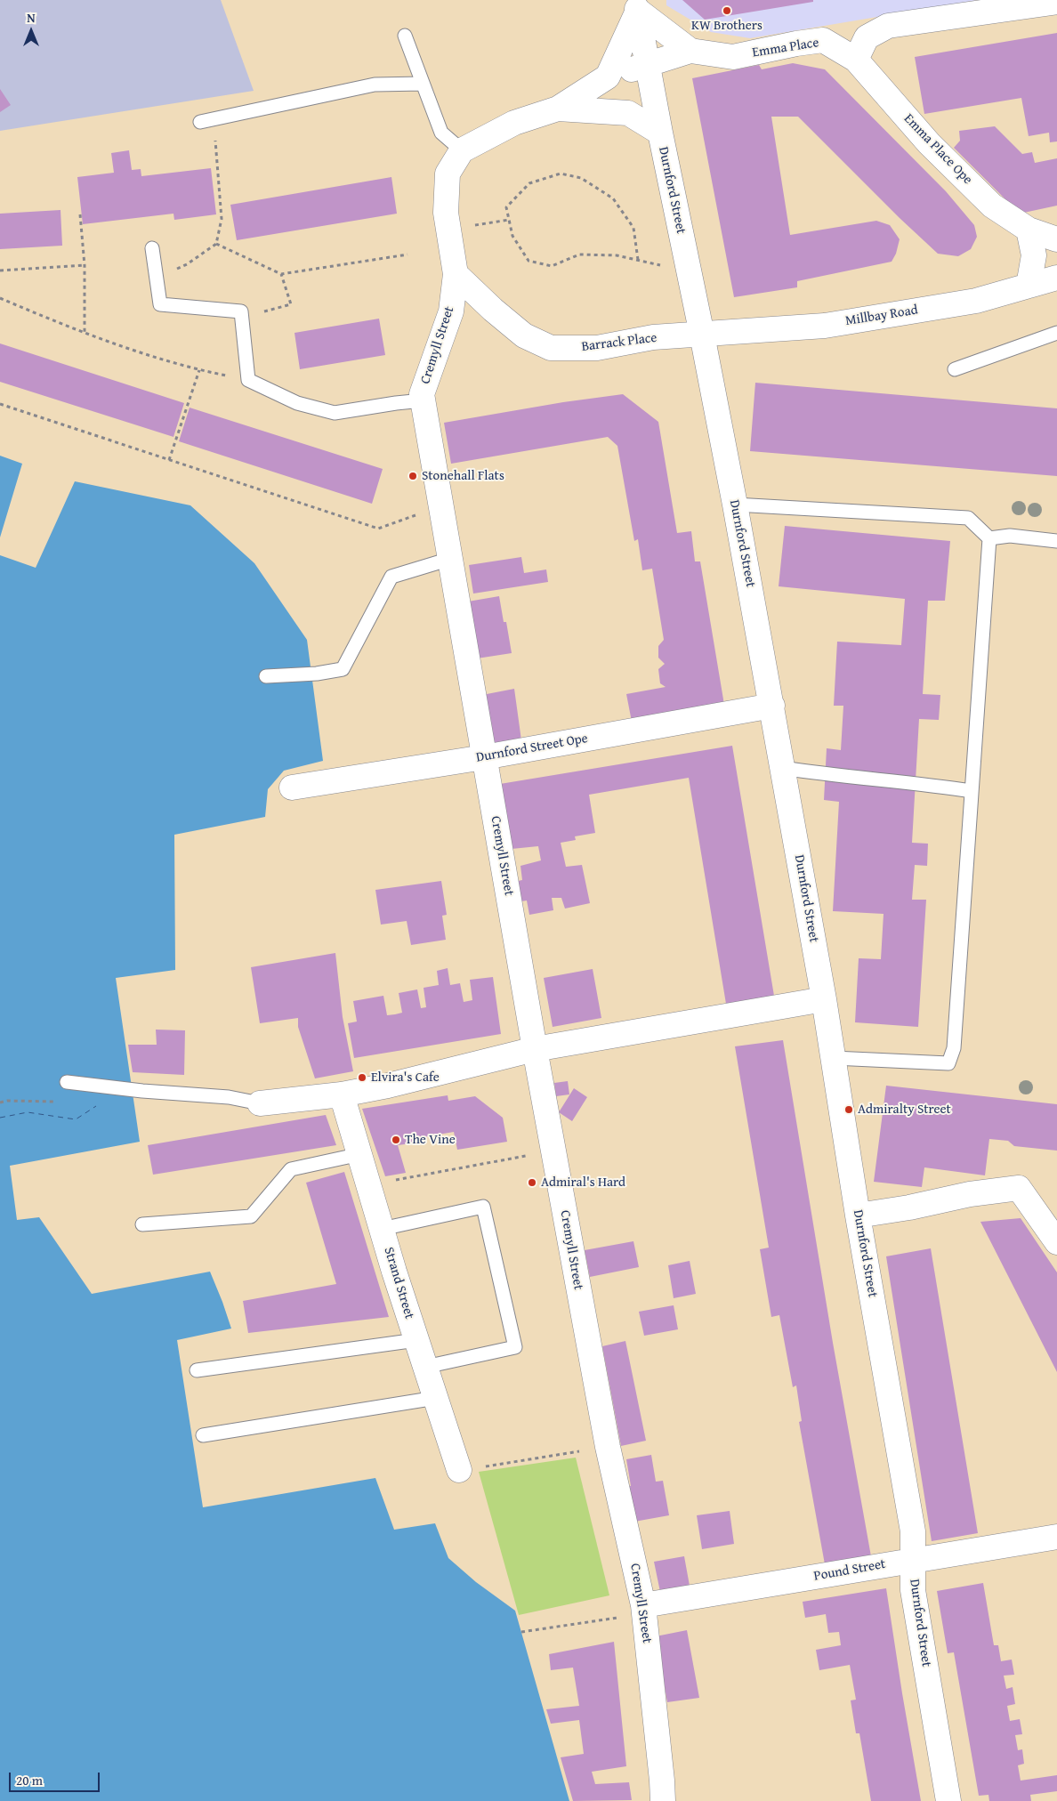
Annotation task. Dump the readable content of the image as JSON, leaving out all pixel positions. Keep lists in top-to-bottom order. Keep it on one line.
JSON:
{"streets":{"street":["Emma Place","Emma Place Ope","Durnford Street","Millbay Road","Barrack Place","Cremyll Street","Durnford Street Ope","Strand Street","Pound Street"]},"crossings":[["Emma Place","Emma Place Ope"],["Emma Place","Durnford Street"],["Durnford Street","Millbay Road"],["Durnford Street","Barrack Place"],["Durnford Street","Durnford Street Ope"],["Durnford Street","Pound Street"],["Millbay Road","Barrack Place"],["Barrack Place","Cremyll Street"],["Cremyll Street","Durnford Street Ope"],["Cremyll Street","Pound Street"]],"places":["KW Brothers","Stonehall Flats","Elvira's Cafe","Admiralty Street","The Vine","Admiral's Hard"],"scale_bar":"20 m","north":"top"}
